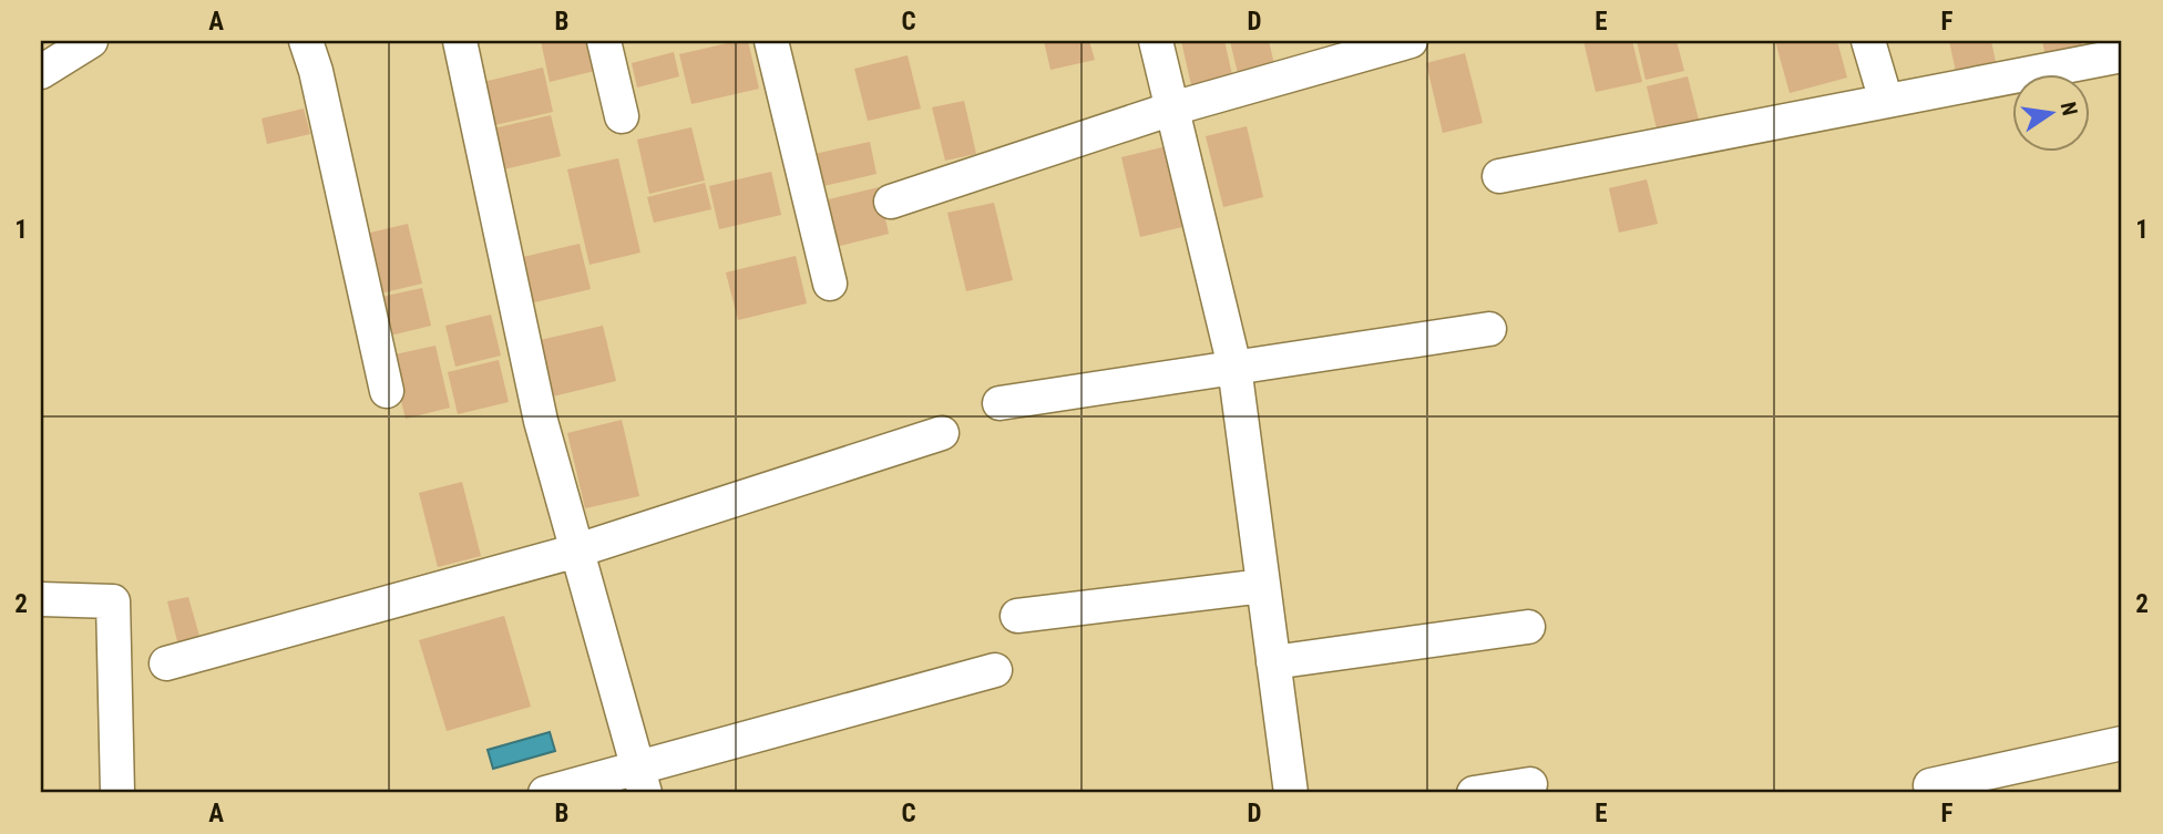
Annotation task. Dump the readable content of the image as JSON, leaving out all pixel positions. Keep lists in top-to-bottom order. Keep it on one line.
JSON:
{"north":"right","grid":{"columns":["A","B","C","D","E","F"],"rows":["1","2"]}}
